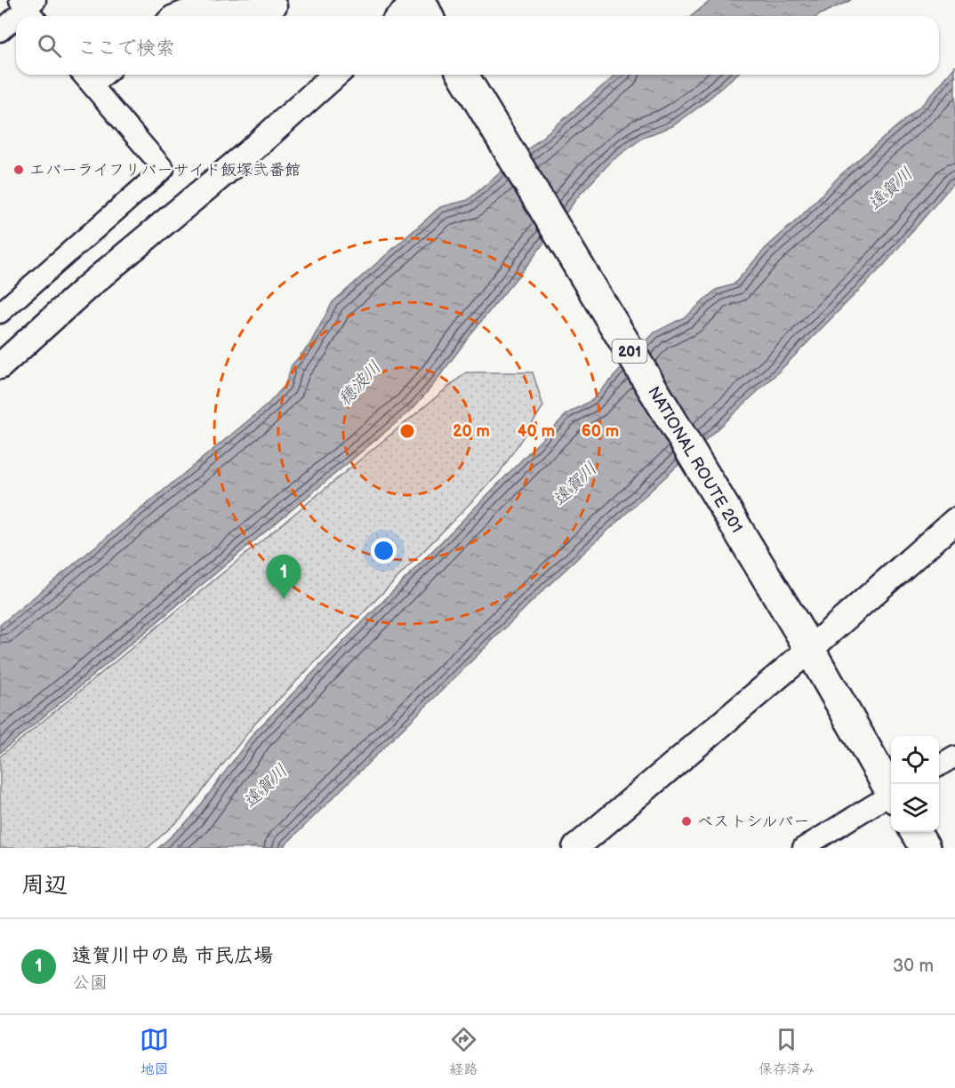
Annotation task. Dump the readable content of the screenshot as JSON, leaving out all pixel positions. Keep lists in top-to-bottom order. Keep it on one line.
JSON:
{"streets":{"highway":["201","NATIONAL ROUTE 201"]},"water":["遠賀川","穂波川"],"places":["エバーライフリバーサイド飯塚弐番館","ベストシルバー"],"page":{"search":"ここで検索","pins":"1","heading":"周辺","list":[{"mark":"1","name":"遠賀川中の島 市民広場","note":"公園","value":"30 m"}],"nav":["地図","経路","保存済み"]},"rings":["20 m","40 m","60 m"]}
